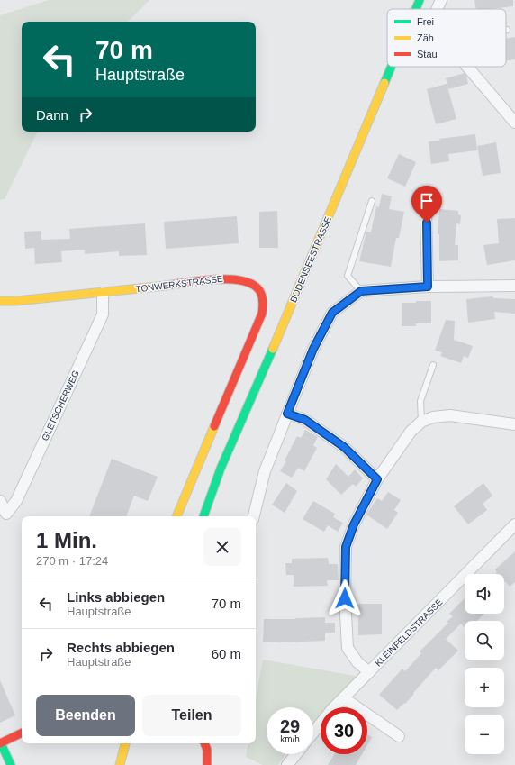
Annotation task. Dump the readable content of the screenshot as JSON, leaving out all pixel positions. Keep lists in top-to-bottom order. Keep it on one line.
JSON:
{"streets":{"main road":["BODENSEESTRASSE","TONWERKSTRASSE"],"street":["GLETSCHERWEG","KLEINFELDSTRASSE"]},"crossings":[["TONWERKSTRASSE","GLETSCHERWEG"]],"legend":["Frei","Zäh","Stau"],"page":{"turn":["70 m","Hauptstraße"],"then":"Dann","heading":["1 Min.","270 m · 17:24"],"map_buttons":["+","−"],"list":[{"name":"Links abbiegen","note":"Hauptstraße","value":"70 m"},{"name":"Rechts abbiegen","note":"Hauptstraße","value":"60 m"}],"buttons":["Beenden","Teilen"],"speed":"29 km/h","limit":"30"}}
